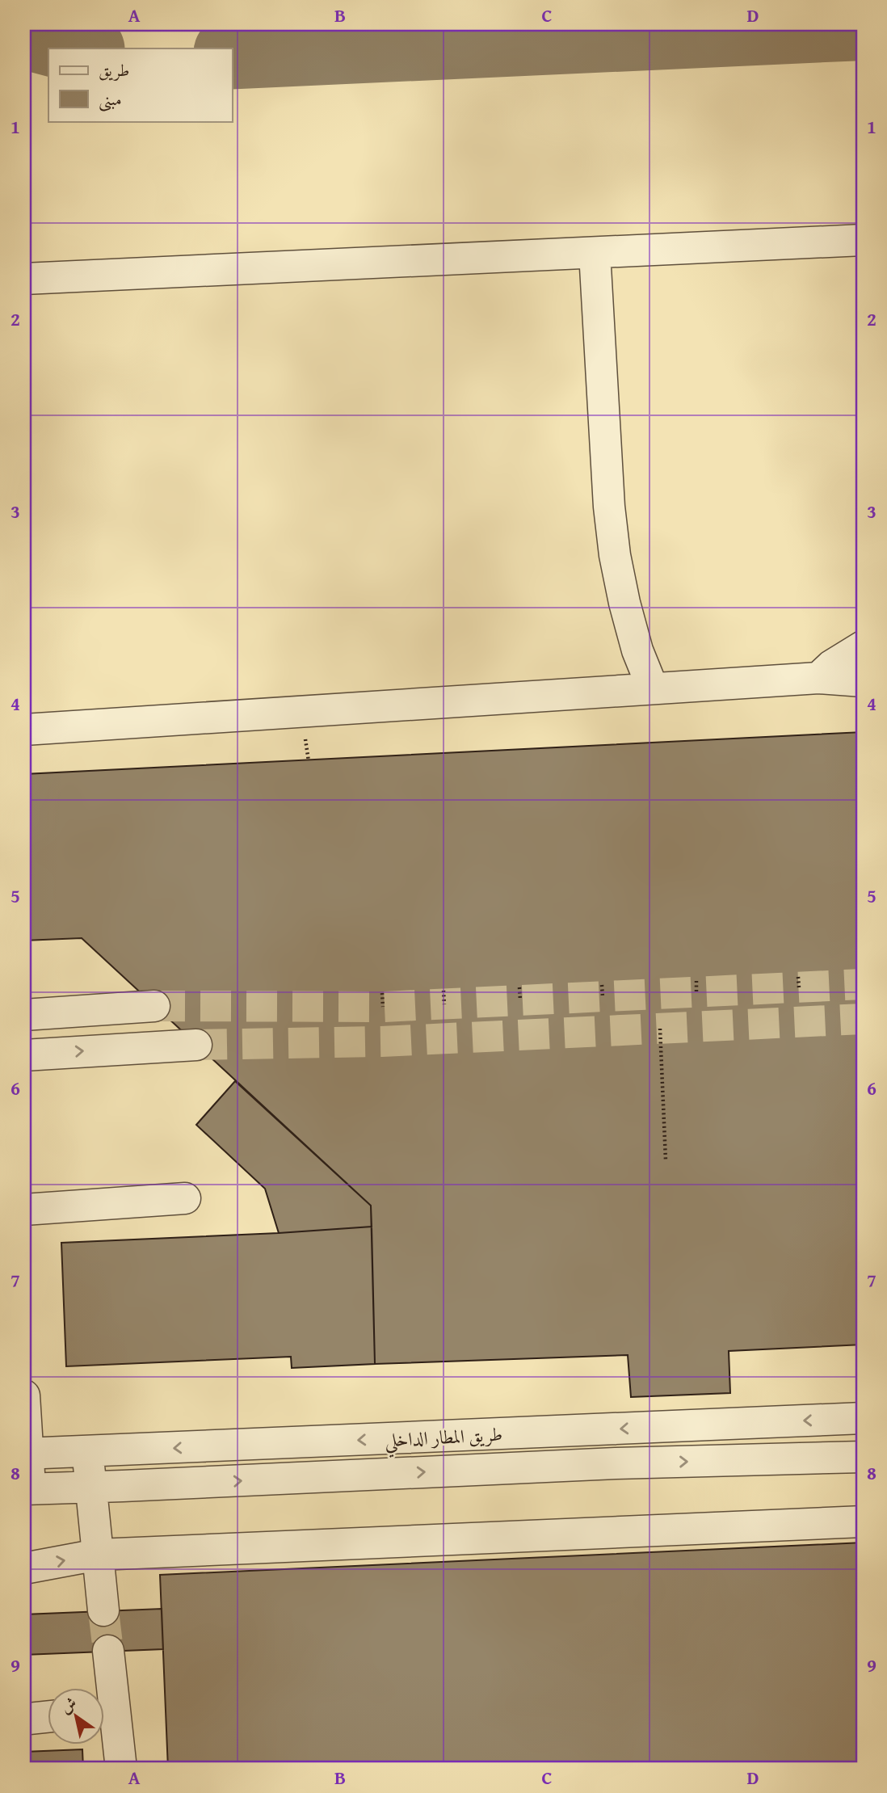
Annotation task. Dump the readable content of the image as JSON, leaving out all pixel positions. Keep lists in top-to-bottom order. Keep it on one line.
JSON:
{"streets":{"lane":["طريق المطار الداخلي"]},"legend":["طريق","مبنى"],"north":"top left","grid":{"columns":["A","B","C","D"],"rows":["1","2","3","4","5","6","7","8","9"]}}
